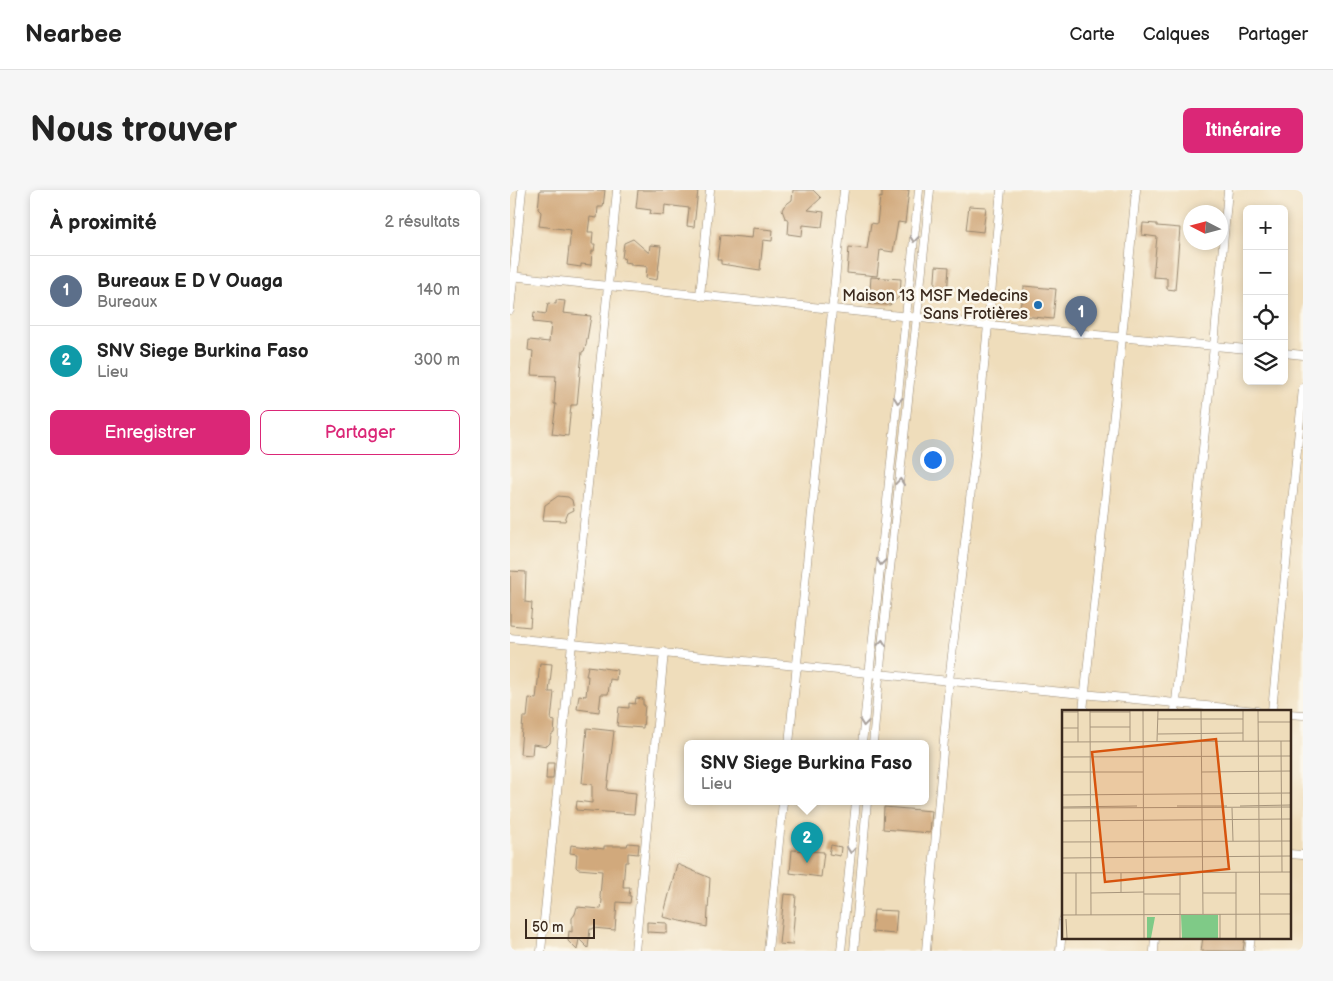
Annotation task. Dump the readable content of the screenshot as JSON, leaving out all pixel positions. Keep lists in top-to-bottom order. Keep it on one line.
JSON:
{"places":["Maison 13 MSF Medecins Sans Frotières"],"scale_bar":"50 m","north":"left","page":{"header":"Nearbee","nav":["Carte","Calques","Partager"],"buttons":["Itinéraire",["Enregistrer","Partager"]],"title":"Nous trouver","heading":["À proximité","2 résultats"],"map_buttons":["+","−"],"list":[{"mark":"1","name":"Bureaux E D V Ouaga","note":"Bureaux","value":"140 m"},{"mark":"2","name":"SNV Siege Burkina Faso","note":"Lieu","value":"300 m"}],"pins":["1","2"],"popup":["SNV Siege Burkina Faso","Lieu"],"scale":"50 m"}}
